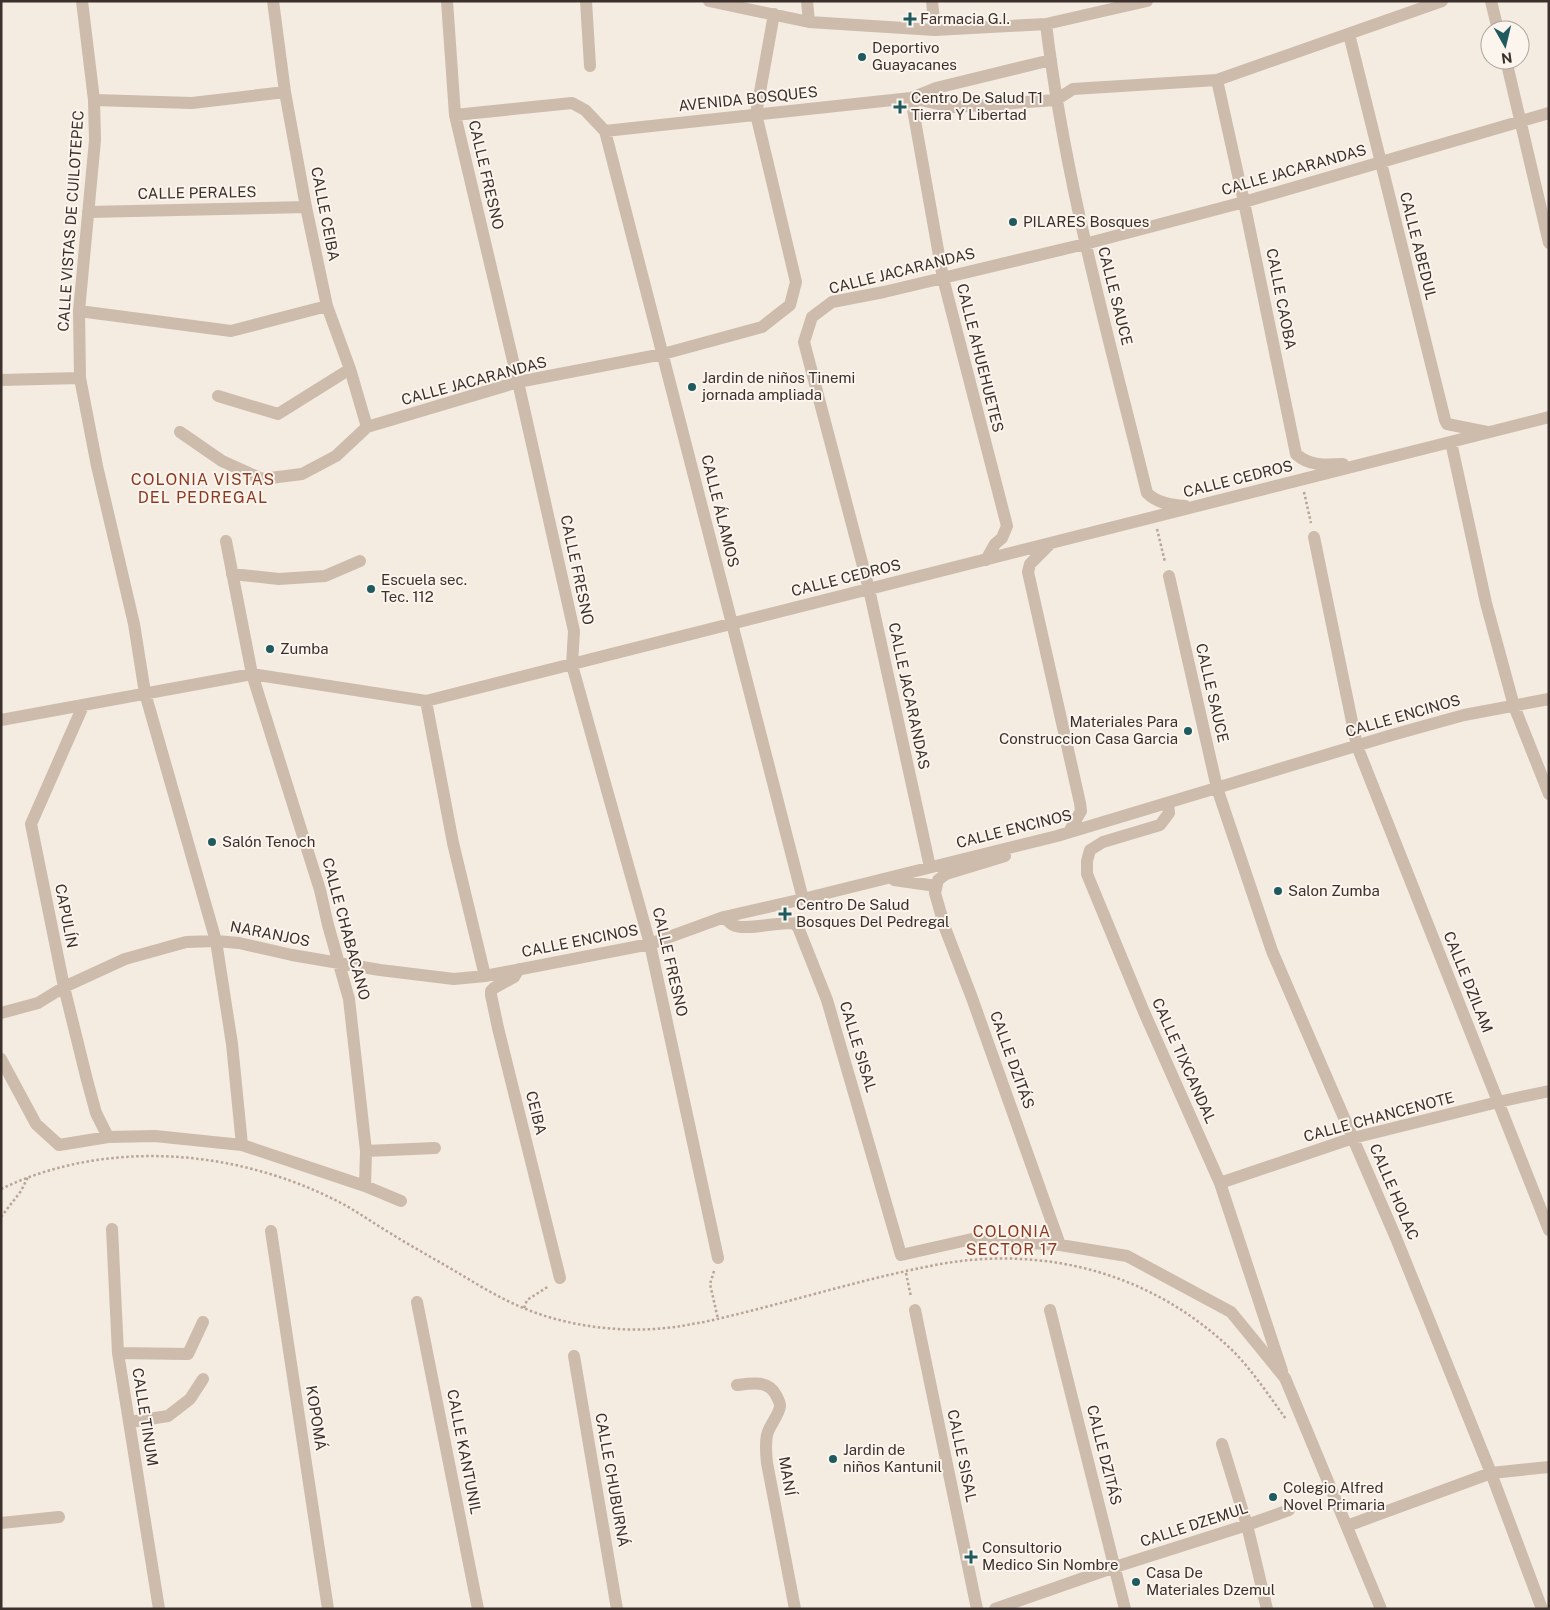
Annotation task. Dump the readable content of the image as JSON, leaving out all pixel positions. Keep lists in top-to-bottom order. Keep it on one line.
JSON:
{"streets":{"street":["AVENIDA BOSQUES","CALLE JACARANDAS","CALLE FRESNO","CALLE PERALES","CALLE CEIBA","CALLE VISTAS DE CUILOTEPEC","CALLE ABEDUL","CALLE SAUCE","CALLE CAOBA","CALLE AHUEHUETES","CALLE CEDROS","CALLE ÁLAMOS","CALLE ENCINOS","CAPULÍN","CALLE CHABACANO","NARANJOS","CALLE DZILAM","CALLE SISAL","CALLE DZITÁS","CALLE TIXCANDAL","CEIBA","CALLE CHANCENOTE","CALLE HOLAC","CALLE TINUM","KOPOMÁ","CALLE KANTUNIL","MANÍ","CALLE CHUBURNÁ","CALLE DZEMUL"]},"crossings":[["AVENIDA BOSQUES","CALLE JACARANDAS"],["AVENIDA BOSQUES","CALLE SAUCE"],["AVENIDA BOSQUES","CALLE AHUEHUETES"],["AVENIDA BOSQUES","CALLE ÁLAMOS"],["CALLE JACARANDAS","CALLE FRESNO"],["CALLE JACARANDAS","CALLE CEIBA"],["CALLE JACARANDAS","CALLE ABEDUL"],["CALLE JACARANDAS","CALLE SAUCE"],["CALLE JACARANDAS","CALLE CAOBA"],["CALLE JACARANDAS","CALLE AHUEHUETES"],["CALLE JACARANDAS","CALLE CEDROS"],["CALLE JACARANDAS","CALLE ÁLAMOS"],["CALLE JACARANDAS","CALLE ENCINOS"],["CALLE FRESNO","CALLE CEDROS"],["CALLE FRESNO","CALLE ENCINOS"],["CALLE PERALES","CALLE CEIBA"],["CALLE PERALES","CALLE VISTAS DE CUILOTEPEC"],["CALLE VISTAS DE CUILOTEPEC","CALLE CEDROS"],["CALLE VISTAS DE CUILOTEPEC","NARANJOS"],["CALLE ABEDUL","CALLE CEDROS"],["CALLE SAUCE","CALLE CEDROS"],["CALLE SAUCE","CALLE ENCINOS"],["CALLE SAUCE","CALLE HOLAC"],["CALLE CAOBA","CALLE CEDROS"],["CALLE AHUEHUETES","CALLE CEDROS"],["CALLE CEDROS","CALLE ÁLAMOS"],["CALLE CEDROS","CAPULÍN"],["CALLE CEDROS","CALLE CHABACANO"],["CALLE ÁLAMOS","CALLE ENCINOS"],["CALLE ENCINOS","NARANJOS"],["CALLE ENCINOS","CALLE DZILAM"],["CALLE ENCINOS","CALLE SISAL"],["CALLE ENCINOS","CALLE TIXCANDAL"],["CALLE ENCINOS","CEIBA"],["CALLE ENCINOS","CALLE HOLAC"],["CAPULÍN","NARANJOS"],["CALLE CHABACANO","NARANJOS"],["CALLE DZILAM","CALLE CHANCENOTE"],["CALLE SISAL","CALLE DZITÁS"],["CALLE DZITÁS","CALLE DZEMUL"],["CALLE TIXCANDAL","CALLE CHANCENOTE"],["CALLE CHANCENOTE","CALLE HOLAC"]],"districts":["COLONIA VISTAS DEL PEDREGAL","COLONIA SECTOR 17"],"places":{"health":["Farmacia G.I.","Centro De Salud T1 Tierra Y Libertad","Centro De Salud Bosques Del Pedregal","Consultorio Medico Sin Nombre"],"other":["Deportivo Guayacanes","PILARES Bosques","Jardin de niños Tinemi jornada ampliada","Escuela sec. Tec. 112","Zumba","Materiales Para Construccion Casa Garcia","Salón Tenoch","Salon Zumba","Jardin de niños Kantunil","Colegio Alfred Novel Primaria","Casa De Materiales Dzemul"]},"north":"bottom"}
